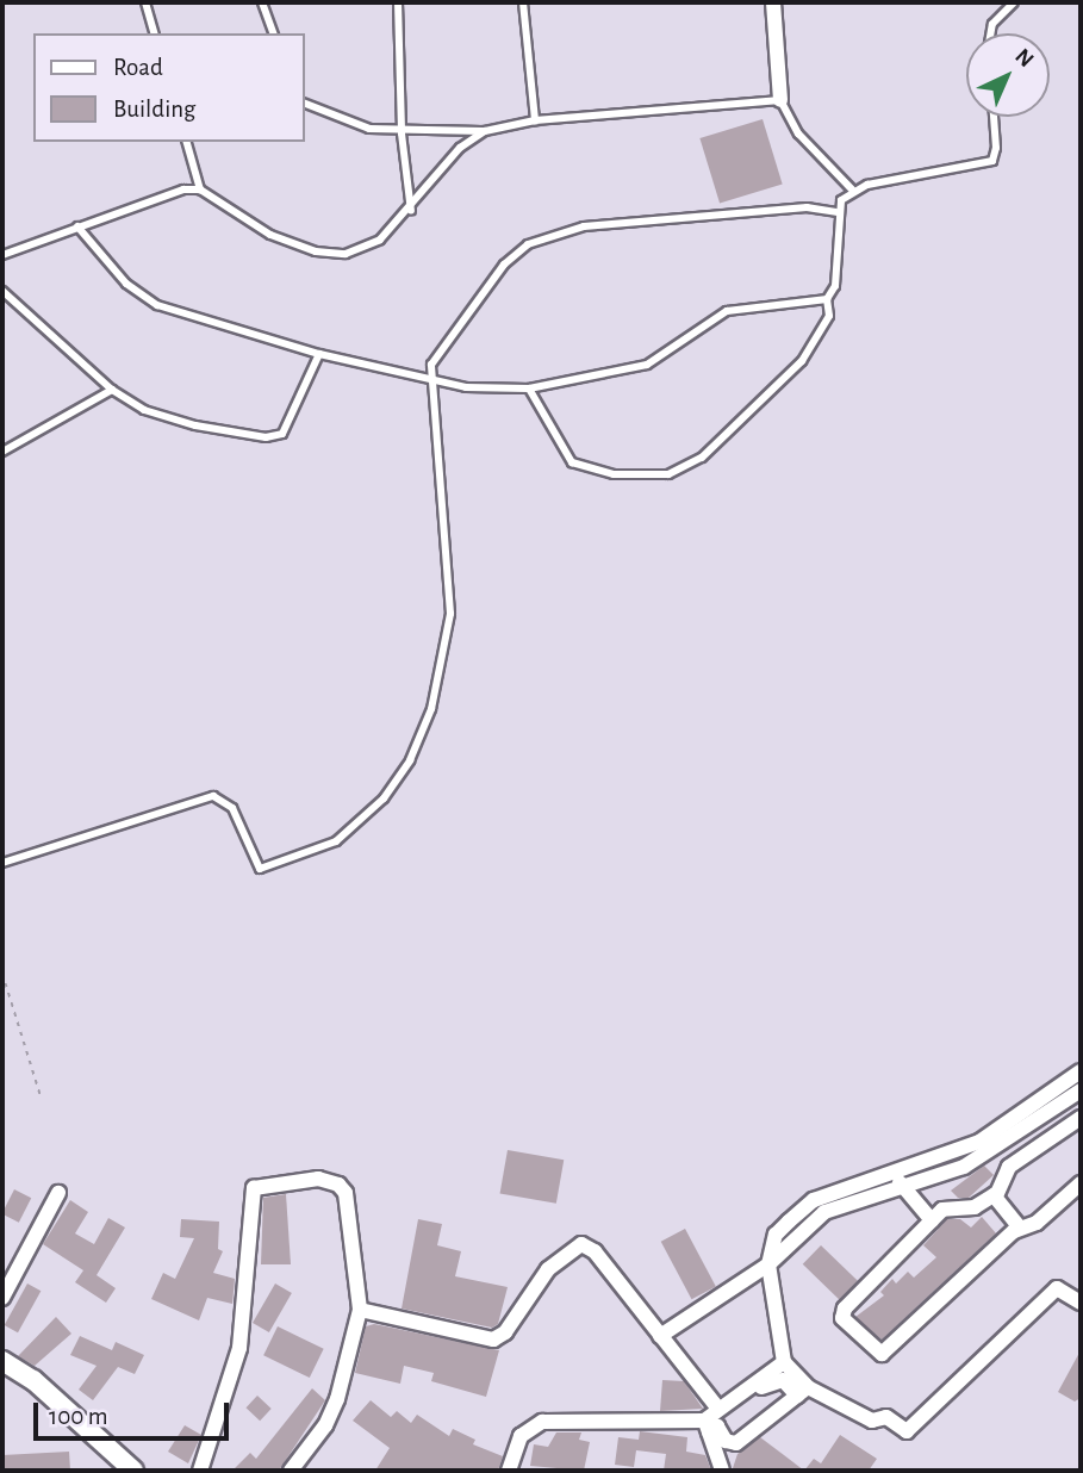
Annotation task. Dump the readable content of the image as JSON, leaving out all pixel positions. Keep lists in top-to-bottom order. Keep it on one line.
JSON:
{"legend":["Road","Building"],"scale_bar":"100 m","north":"top right"}
